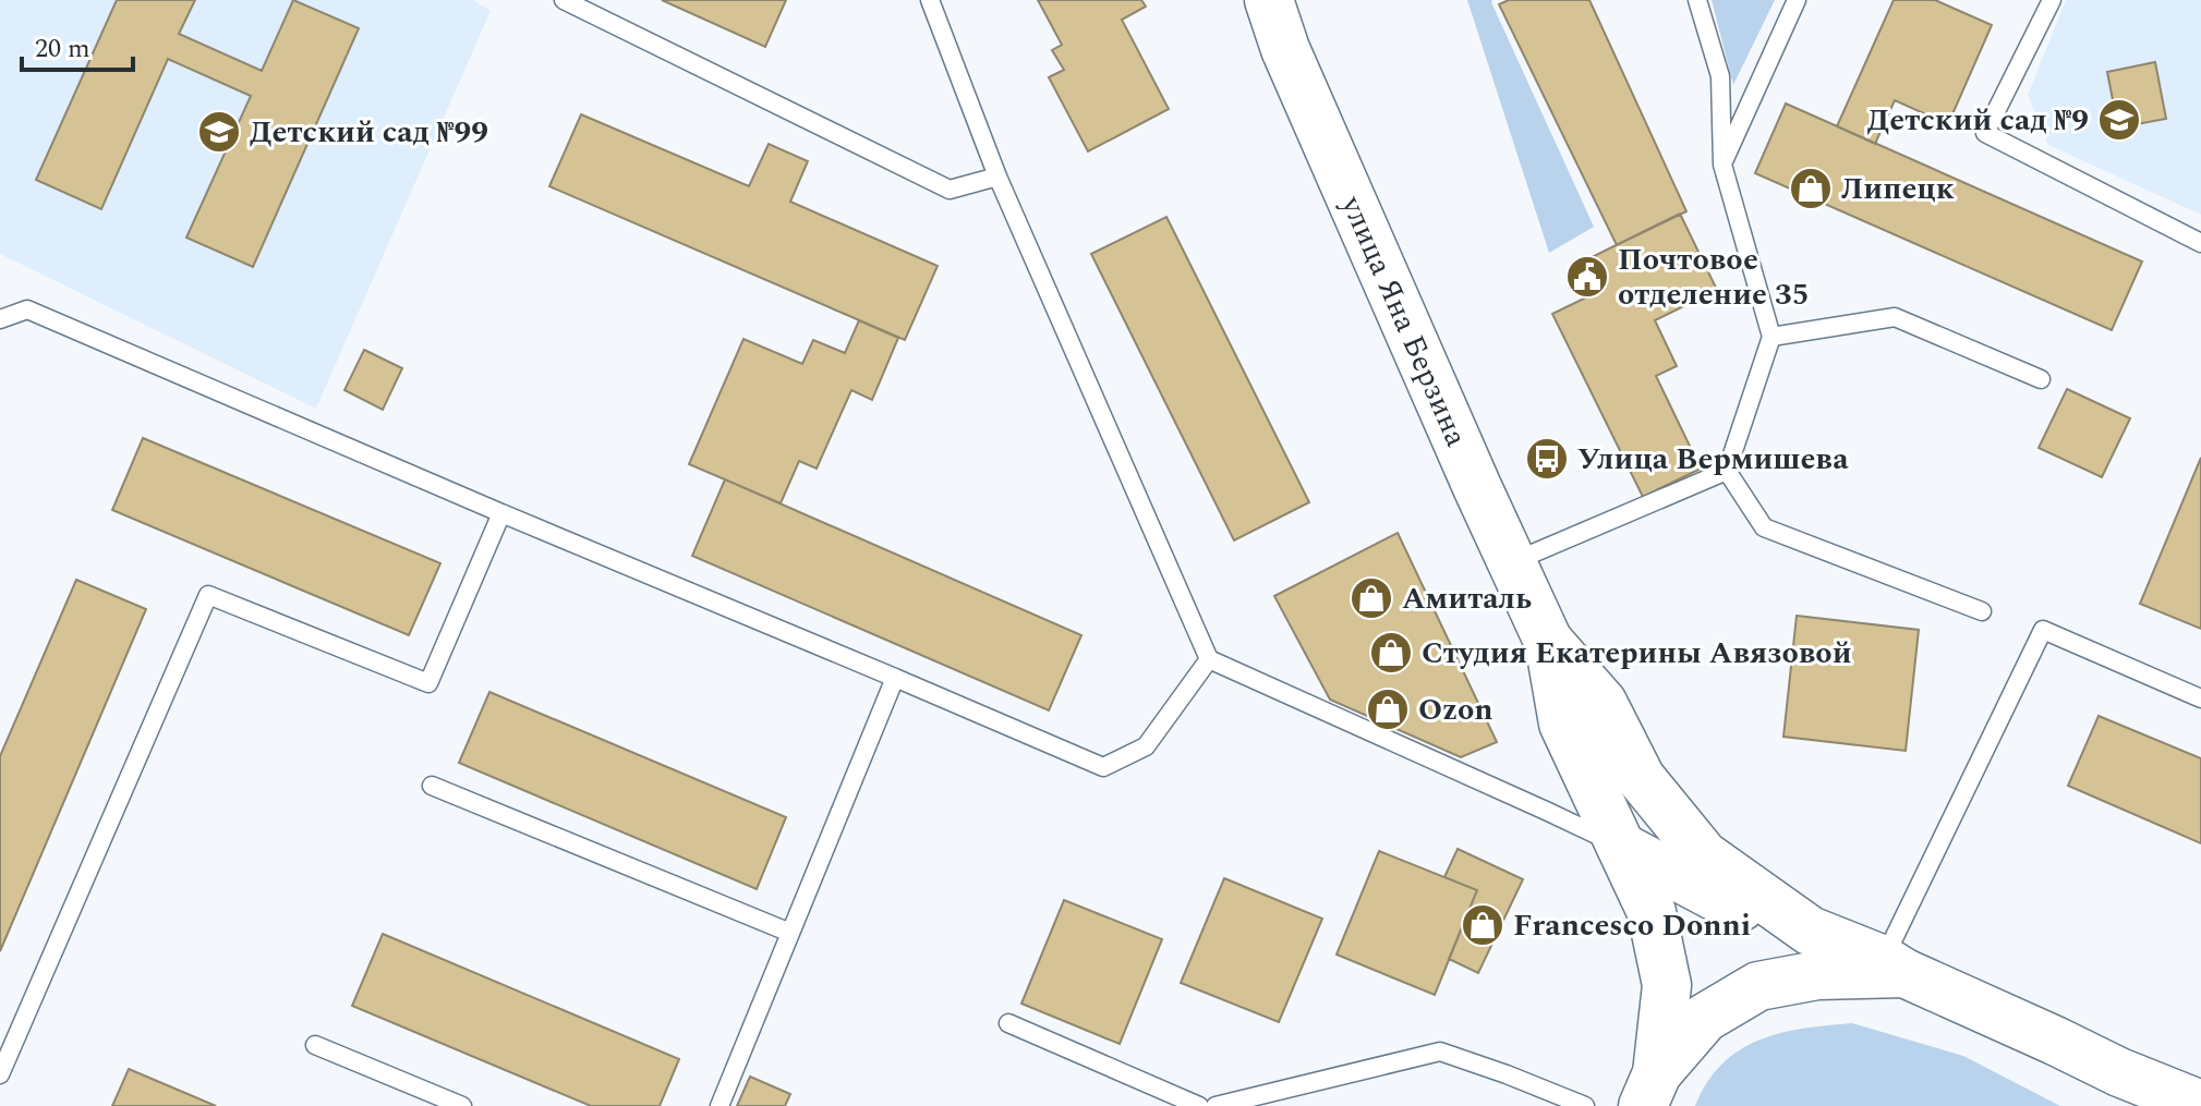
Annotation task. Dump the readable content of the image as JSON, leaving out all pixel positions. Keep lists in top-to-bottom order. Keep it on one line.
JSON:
{"streets":{"main road":["улица Яна Берзина"]},"places":{"school or university":["Детский сад №9","Детский сад №99"],"shop":["Липецк","Амиталь","Студия Екатерины Авязовой","Ozon","Francesco Donni"],"public building":["Почтовое отделение 35"],"bus stop":["Улица Вермишева"]},"scale_bar":"20 m"}
